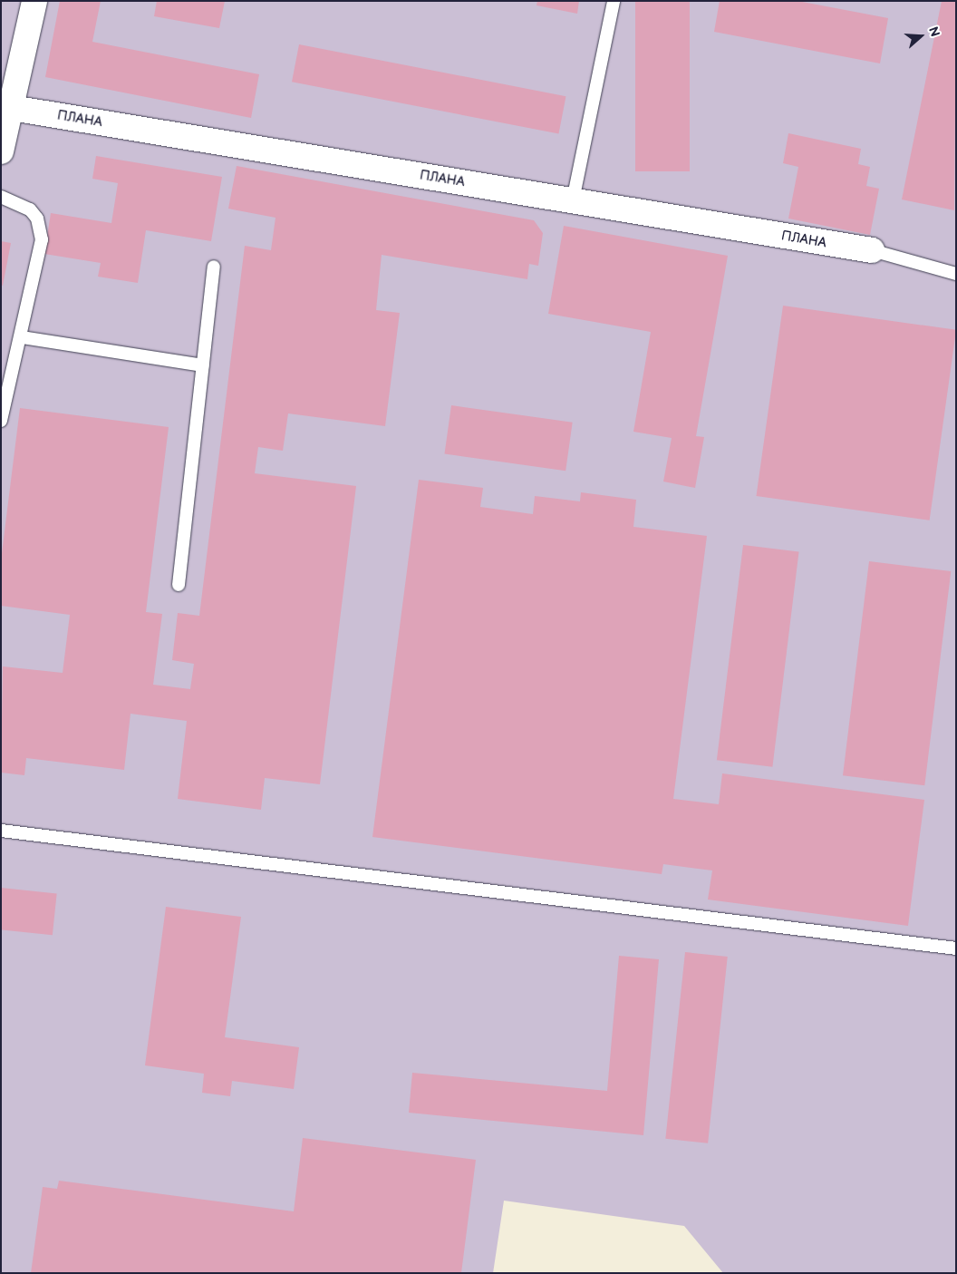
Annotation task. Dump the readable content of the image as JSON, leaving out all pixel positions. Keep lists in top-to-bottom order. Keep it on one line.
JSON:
{"streets":{"street":["ПЛАНА"]},"north":"right"}
